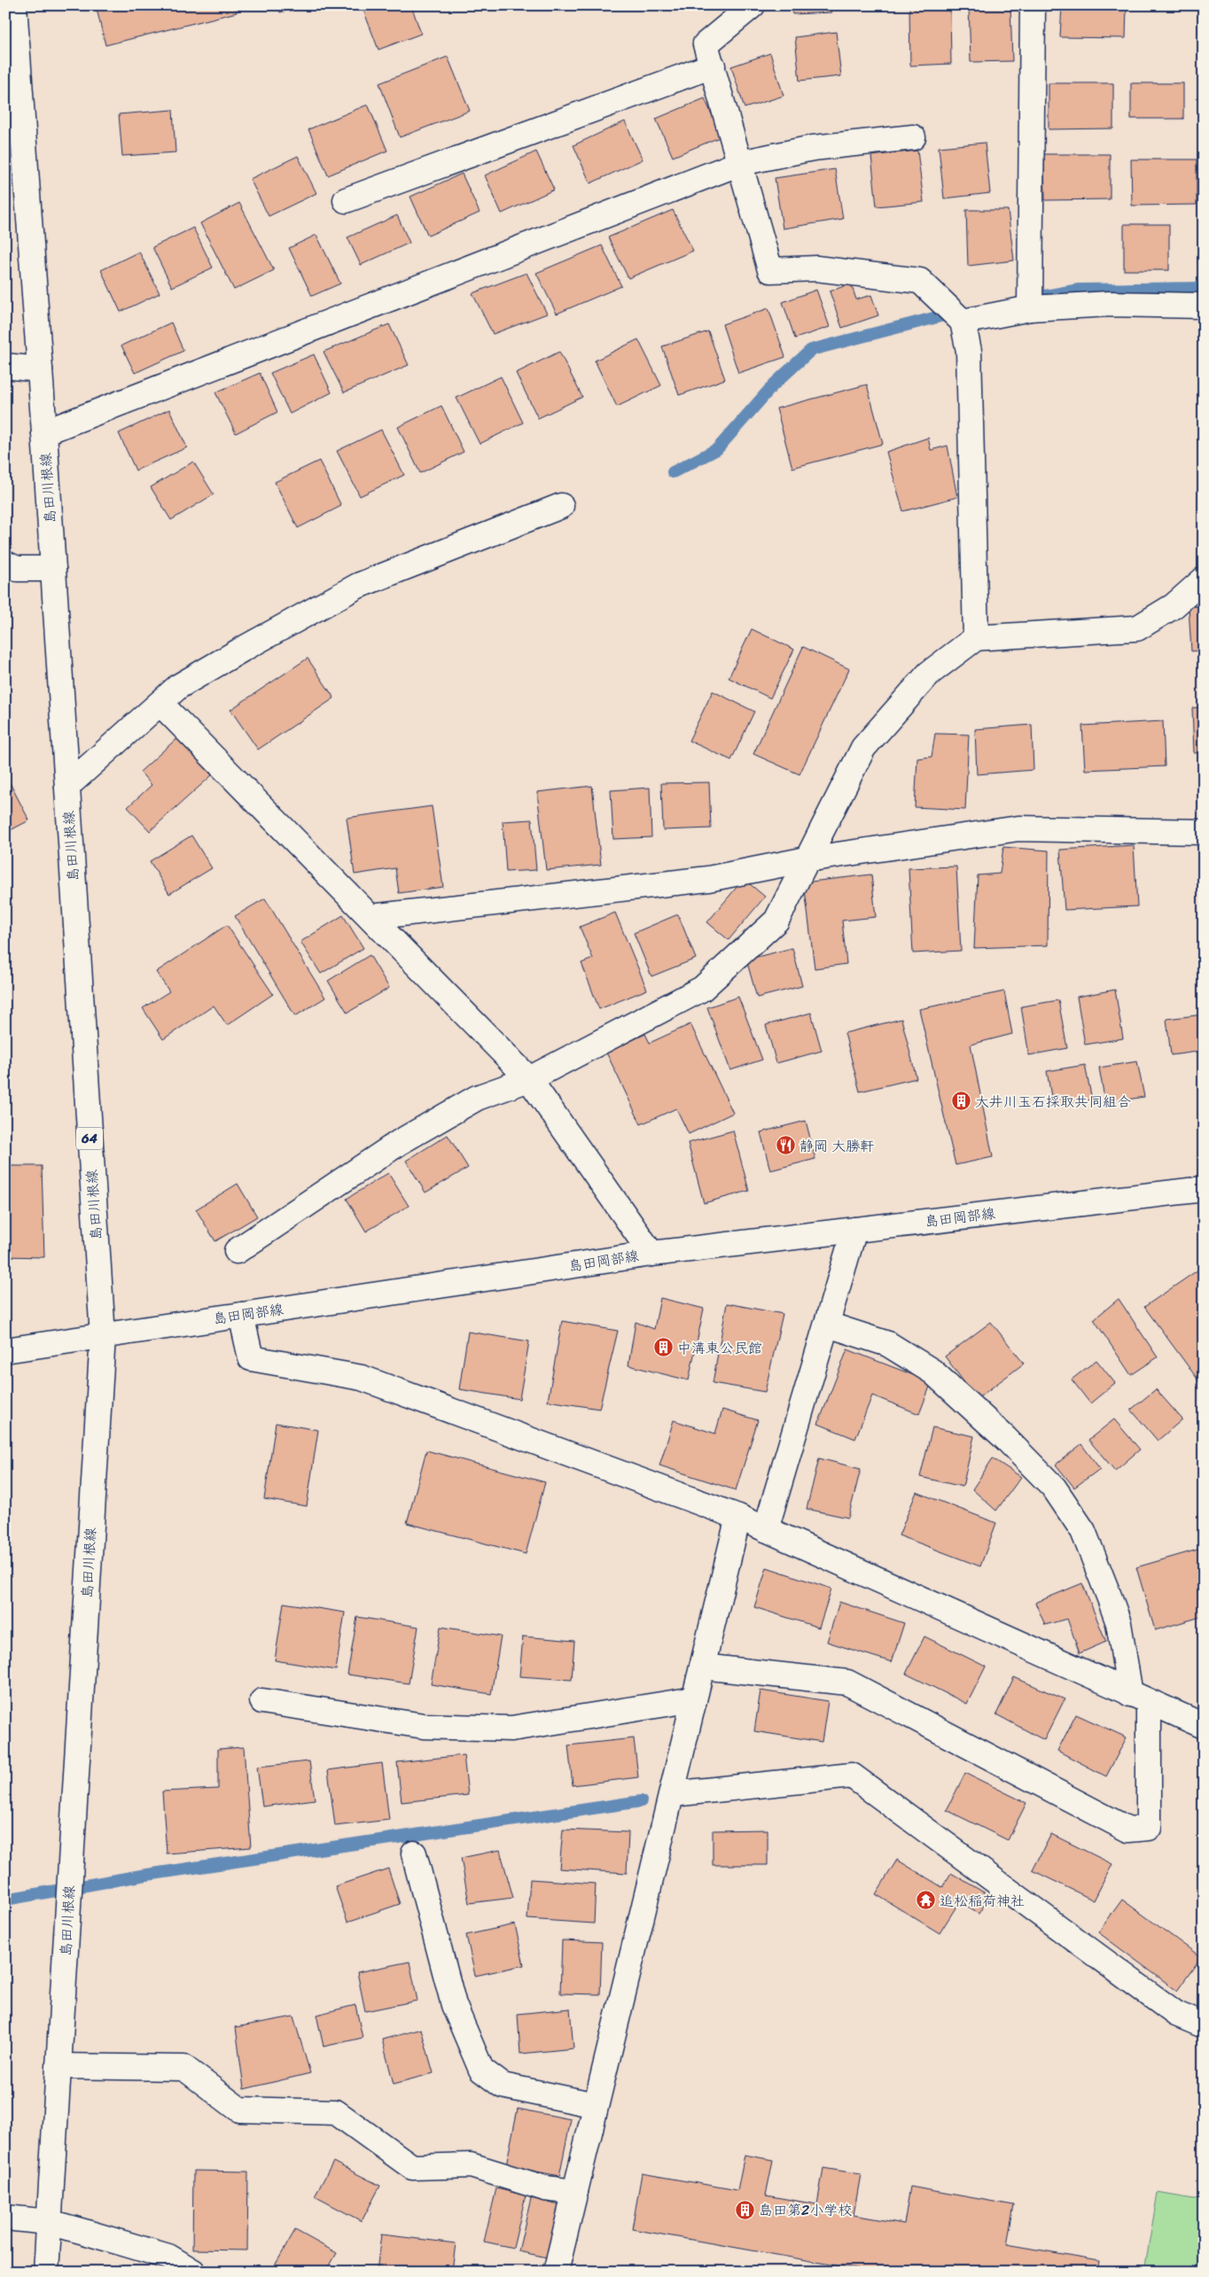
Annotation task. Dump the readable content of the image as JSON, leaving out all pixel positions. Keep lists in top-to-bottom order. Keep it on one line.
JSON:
{"streets":{"street":["島田川根線","64","島田岡部線"]},"crossings":[["島田川根線","島田岡部線"]],"places":{"building":["大井川玉石採取共同組合","中溝東公民館","島田第2小学校"],"restaurant":["静岡 大勝軒"],"temple":["追松稲荷神社"]}}
